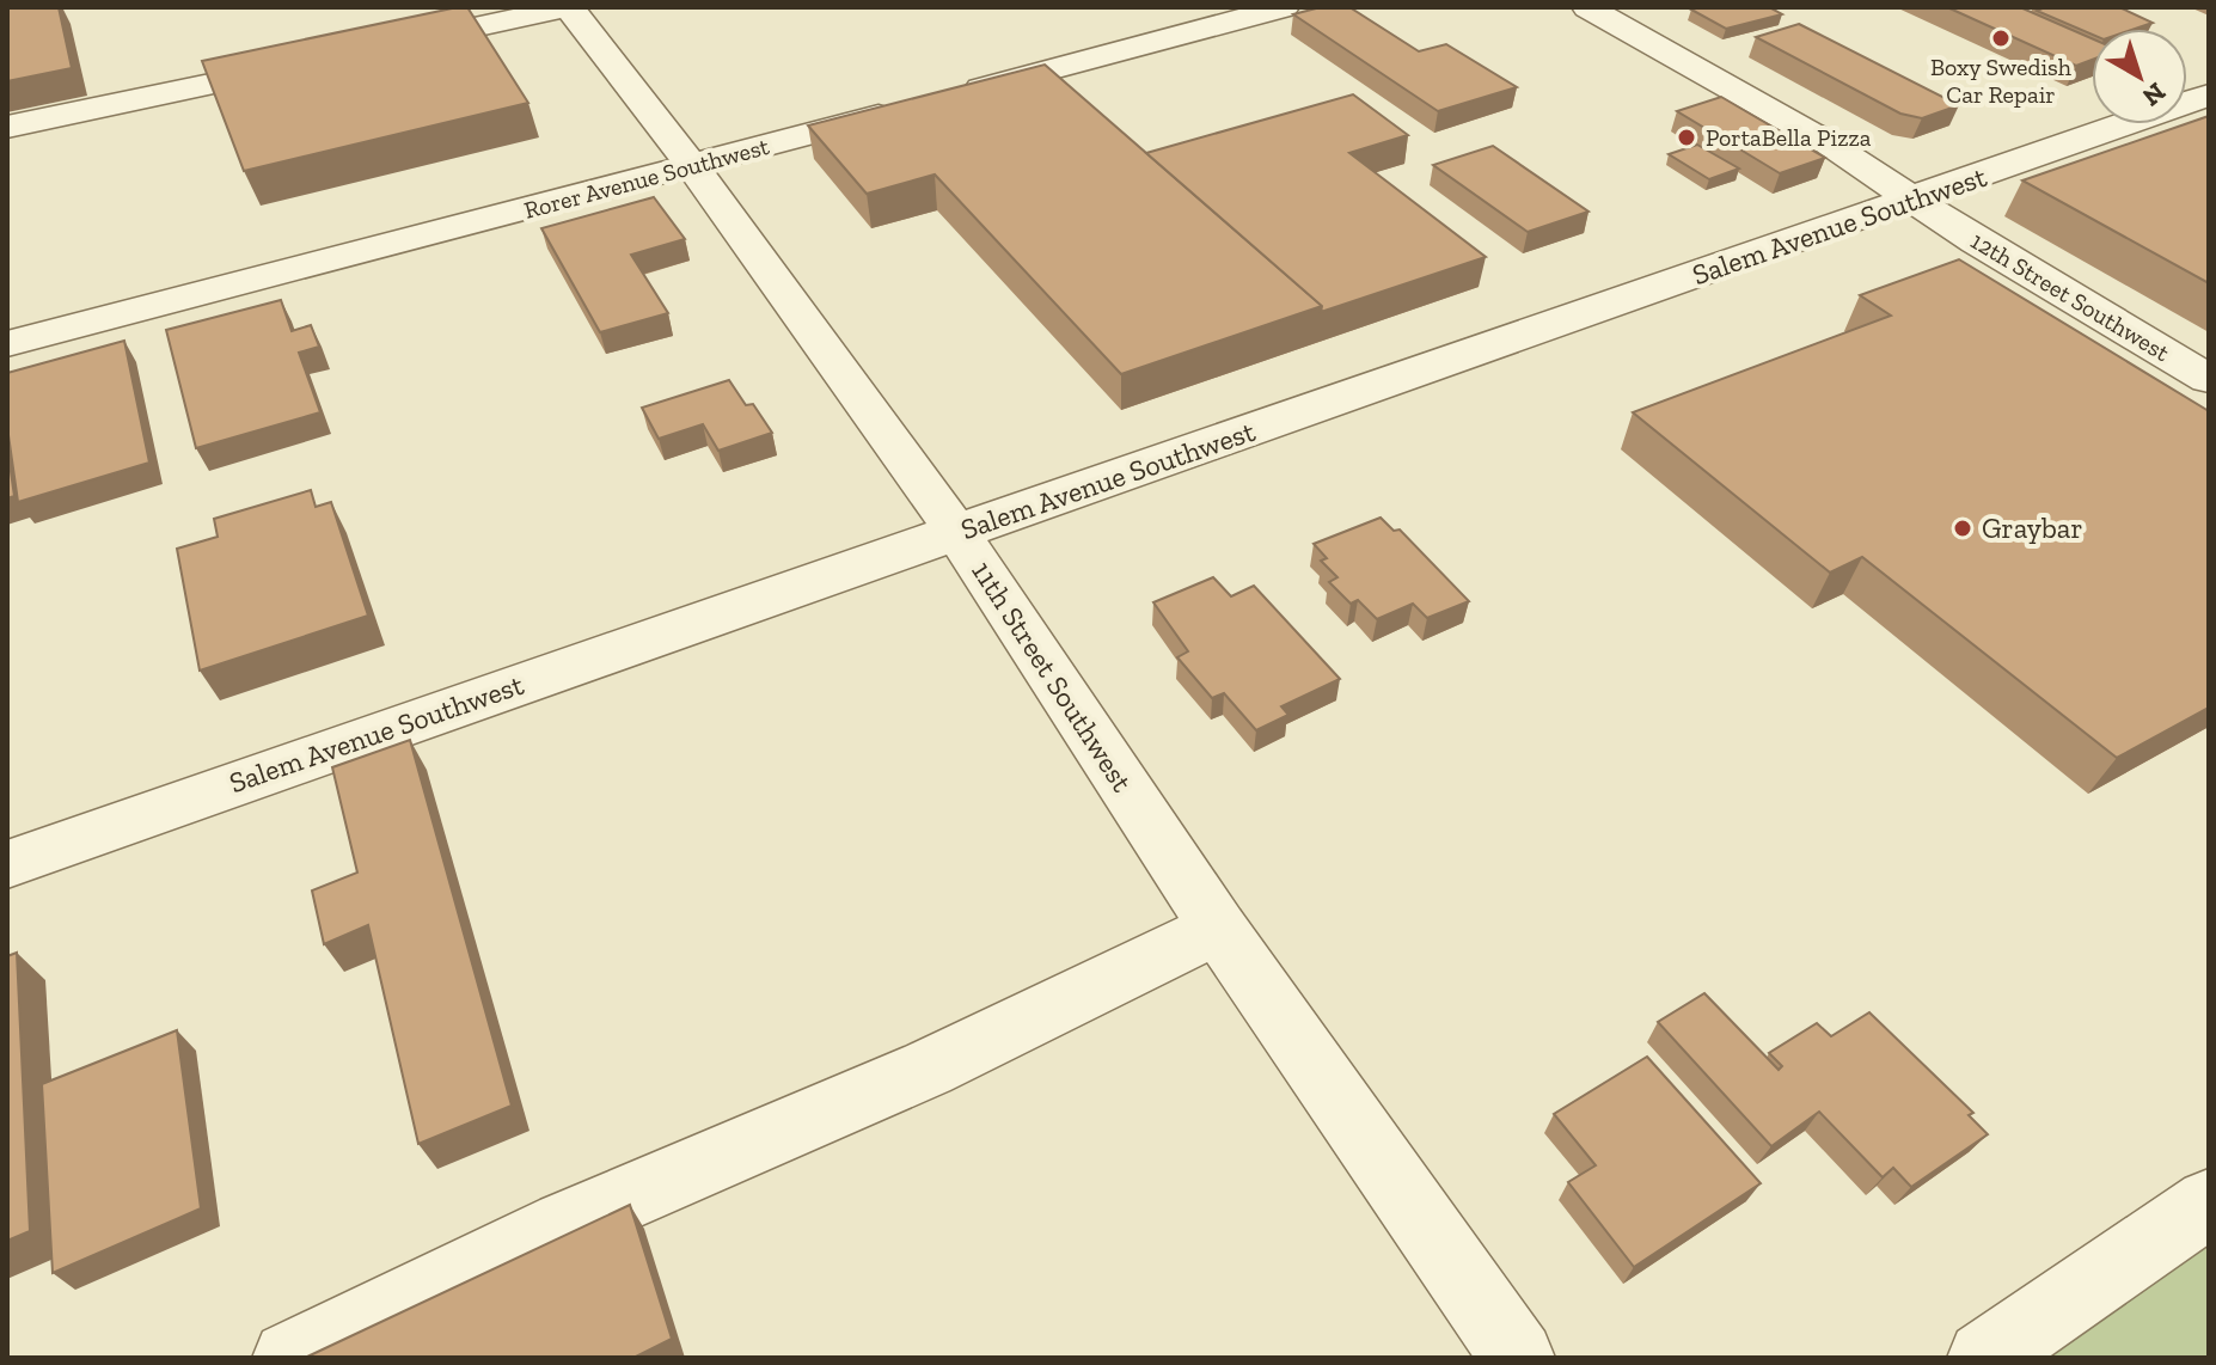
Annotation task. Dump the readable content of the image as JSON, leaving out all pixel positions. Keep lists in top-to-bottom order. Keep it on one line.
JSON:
{"streets":{"street":["Rorer Avenue Southwest","Salem Avenue Southwest","12th Street Southwest","11th Street Southwest"]},"crossings":[["Rorer Avenue Southwest","11th Street Southwest"],["Salem Avenue Southwest","12th Street Southwest"],["Salem Avenue Southwest","11th Street Southwest"]],"places":["Boxy Swedish Car Repair","PortaBella Pizza","Graybar"],"north":"bottom right"}
